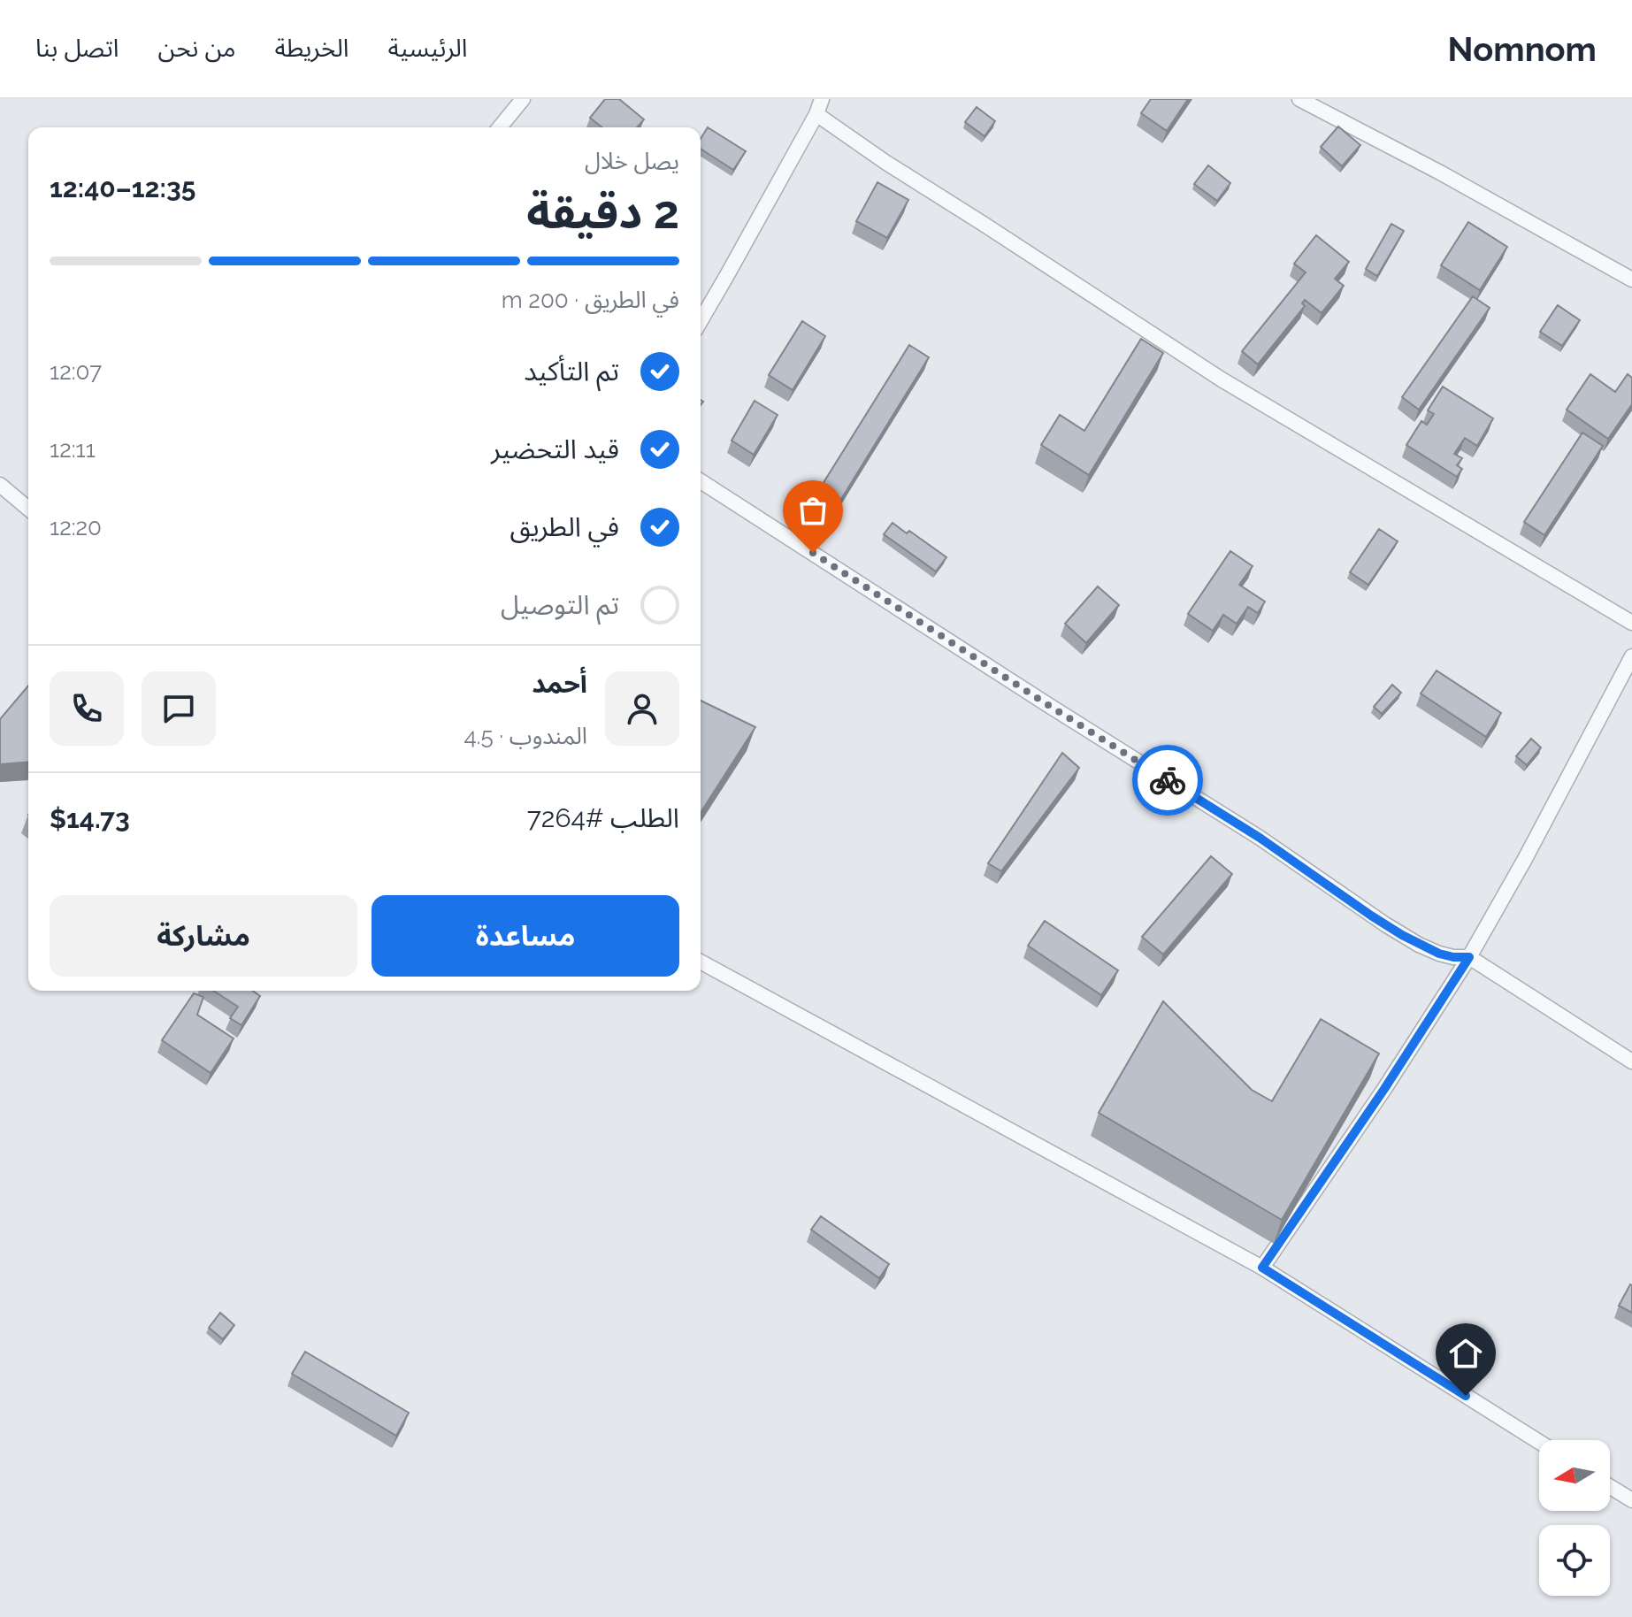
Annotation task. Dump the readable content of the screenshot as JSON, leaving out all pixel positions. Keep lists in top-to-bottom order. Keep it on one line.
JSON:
{"north":"left","page":{"header":"Nomnom","nav":["الرئيسية","الخريطة","من نحن","اتصل بنا"],"heading":["2 دقيقة","يصل خلال","12:35–12:40"],"panel":["أحمد","المندوب · 4.5","الطلب #7264","$14.73"],"bar":"في الطريق · 200 m","list":[["تم التأكيد","12:07"],["قيد التحضير","12:11"],["في الطريق","12:20"],"تم التوصيل"],"buttons":["مساعدة","مشاركة"]}}
